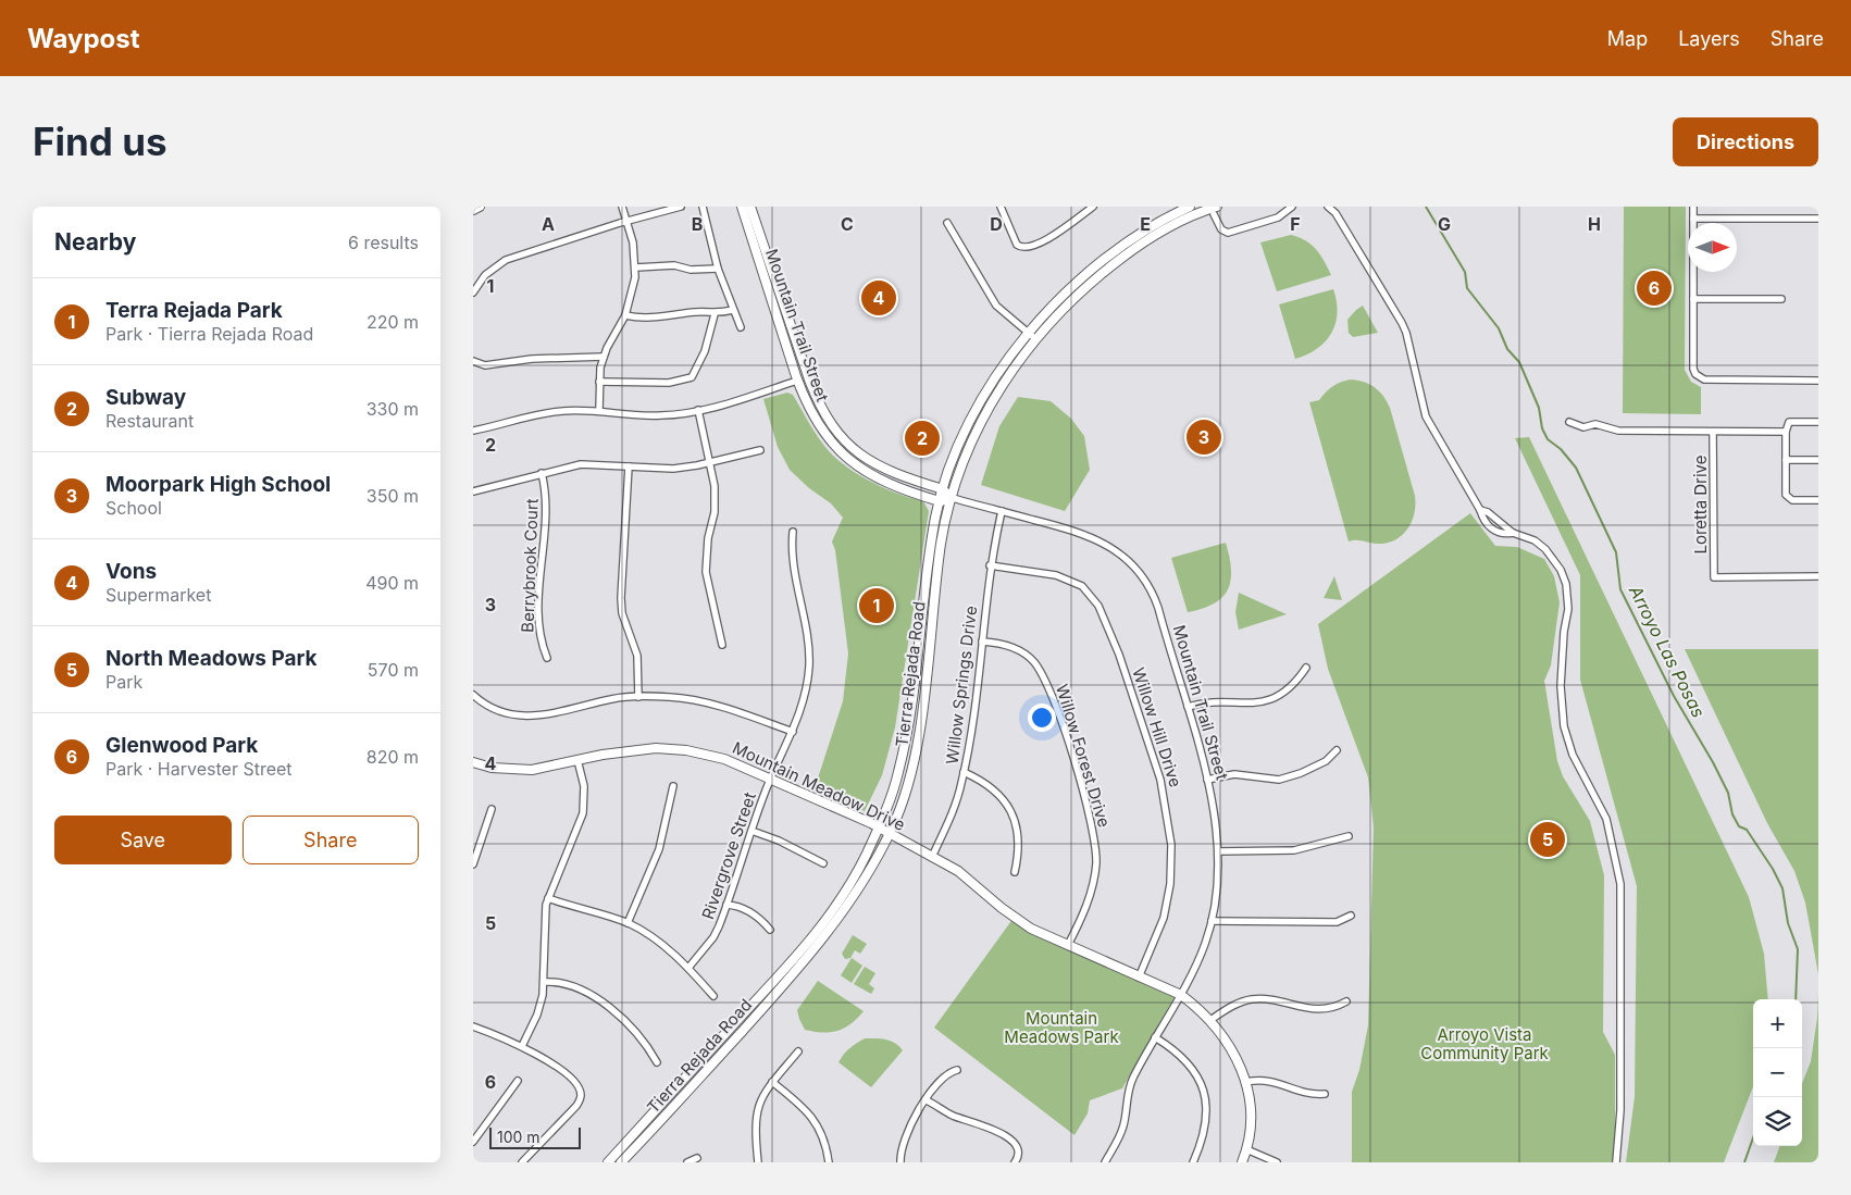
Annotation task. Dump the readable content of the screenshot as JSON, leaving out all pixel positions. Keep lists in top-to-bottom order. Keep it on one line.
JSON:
{"streets":{"main road":["Mountain Trail Street","Tierra Rejada Road","Mountain Meadow Drive"],"street":["Loretta Drive","Berrybrook Court","Willow Springs Drive","Willow Hill Drive","Willow Forest Drive","Rivergrove Street"]},"crossings":[["Mountain Trail Street","Tierra Rejada Road"],["Mountain Trail Street","Willow Springs Drive"],["Mountain Trail Street","Mountain Meadow Drive"],["Tierra Rejada Road","Mountain Meadow Drive"],["Willow Springs Drive","Willow Hill Drive"],["Willow Springs Drive","Willow Forest Drive"],["Willow Springs Drive","Mountain Meadow Drive"],["Willow Hill Drive","Mountain Meadow Drive"],["Willow Forest Drive","Mountain Meadow Drive"],["Mountain Meadow Drive","Rivergrove Street"]],"water":["Arroyo Las Posas"],"parks":["Mountain Meadows Park","Arroyo Vista Community Park"],"scale_bar":"100 m","north":"right","page":{"header":"Waypost","nav":["Map","Layers","Share"],"buttons":["Directions",["Save","Share"]],"title":"Find us","heading":["Nearby","6 results"],"pins":["6","4","3","2","1","5"],"list":[{"mark":"1","name":"Terra Rejada Park","note":"Park · Tierra Rejada Road","value":"220 m"},{"mark":"2","name":"Subway","note":"Restaurant","value":"330 m"},{"mark":"3","name":"Moorpark High School","note":"School","value":"350 m"},{"mark":"4","name":"Vons","note":"Supermarket","value":"490 m"},{"mark":"5","name":"North Meadows Park","note":"Park","value":"570 m"},{"mark":"6","name":"Glenwood Park","note":"Park · Harvester Street","value":"820 m"}],"map_buttons":["+","−"],"scale":"100 m"},"grid":{"columns":["A","B","C","D","E","F","G","H"],"rows":["1","2","3","4","5","6"]}}
